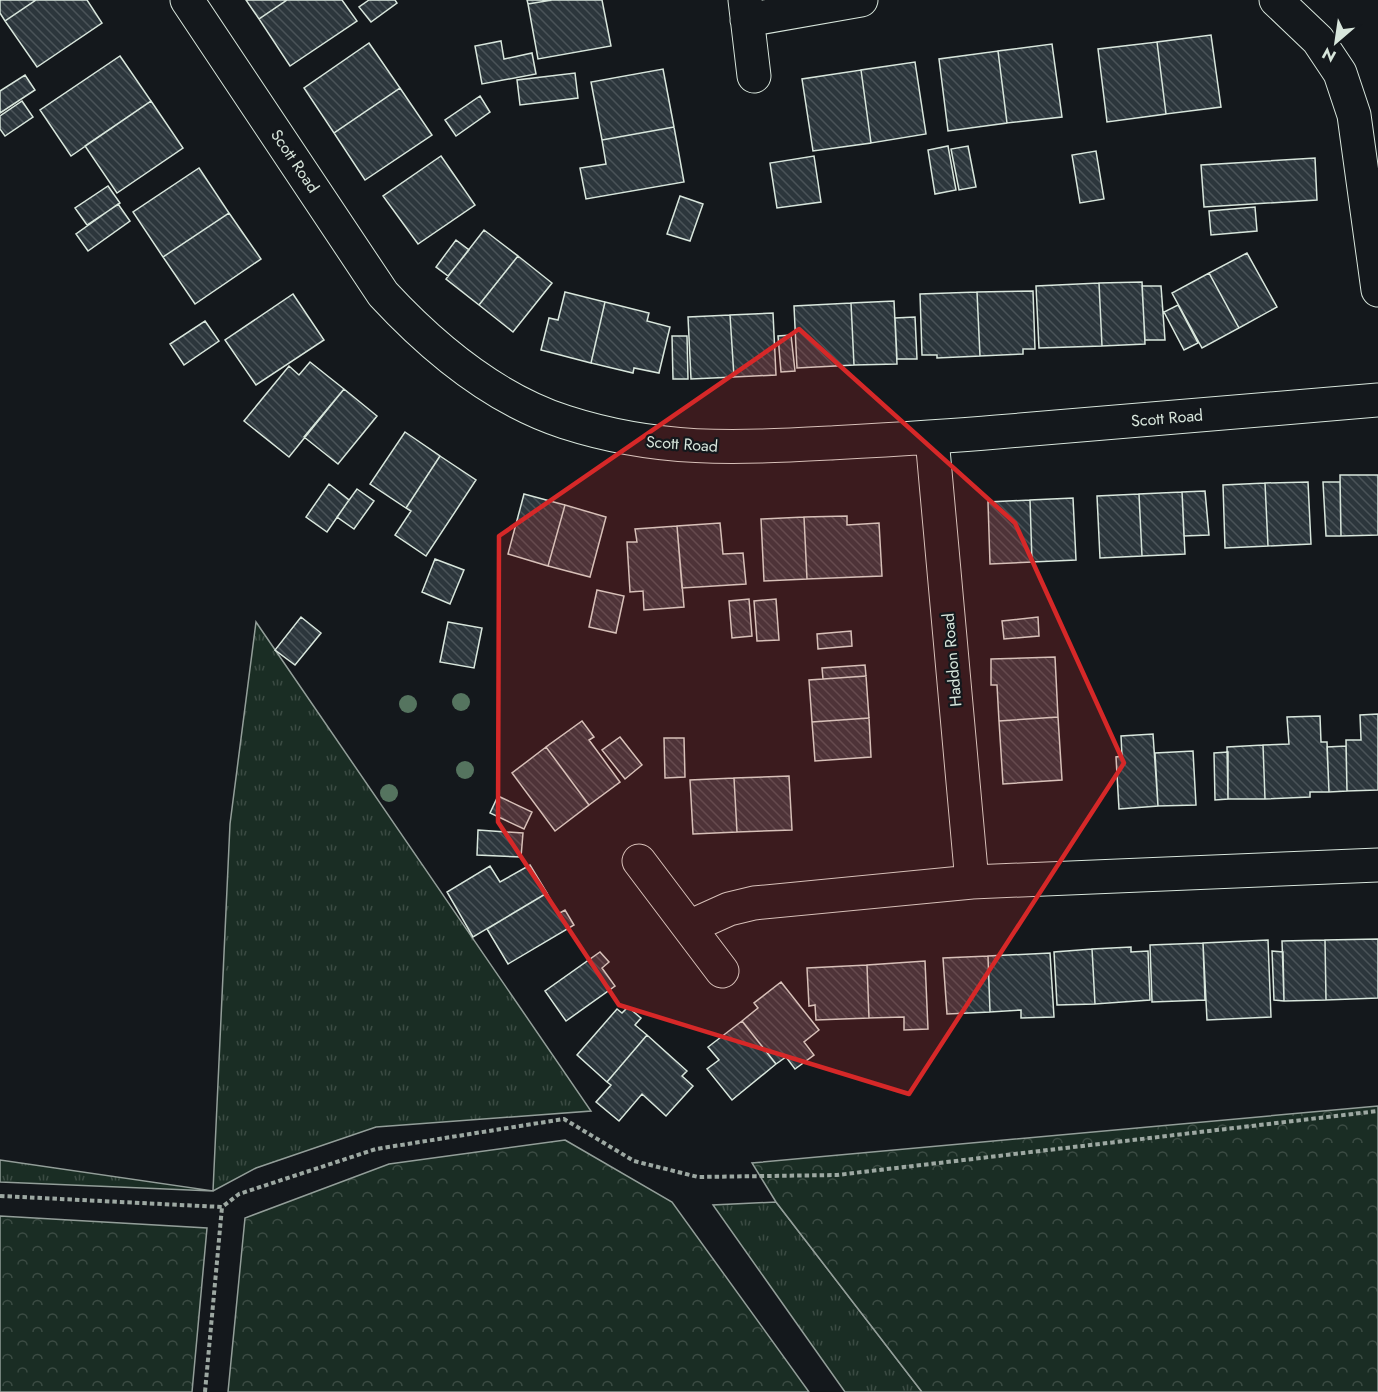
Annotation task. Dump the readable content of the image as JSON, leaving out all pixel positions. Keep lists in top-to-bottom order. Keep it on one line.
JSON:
{"streets":{"street":["Scott Road","Haddon Road"]},"crossings":[["Scott Road","Haddon Road"]],"north":"bottom left"}
